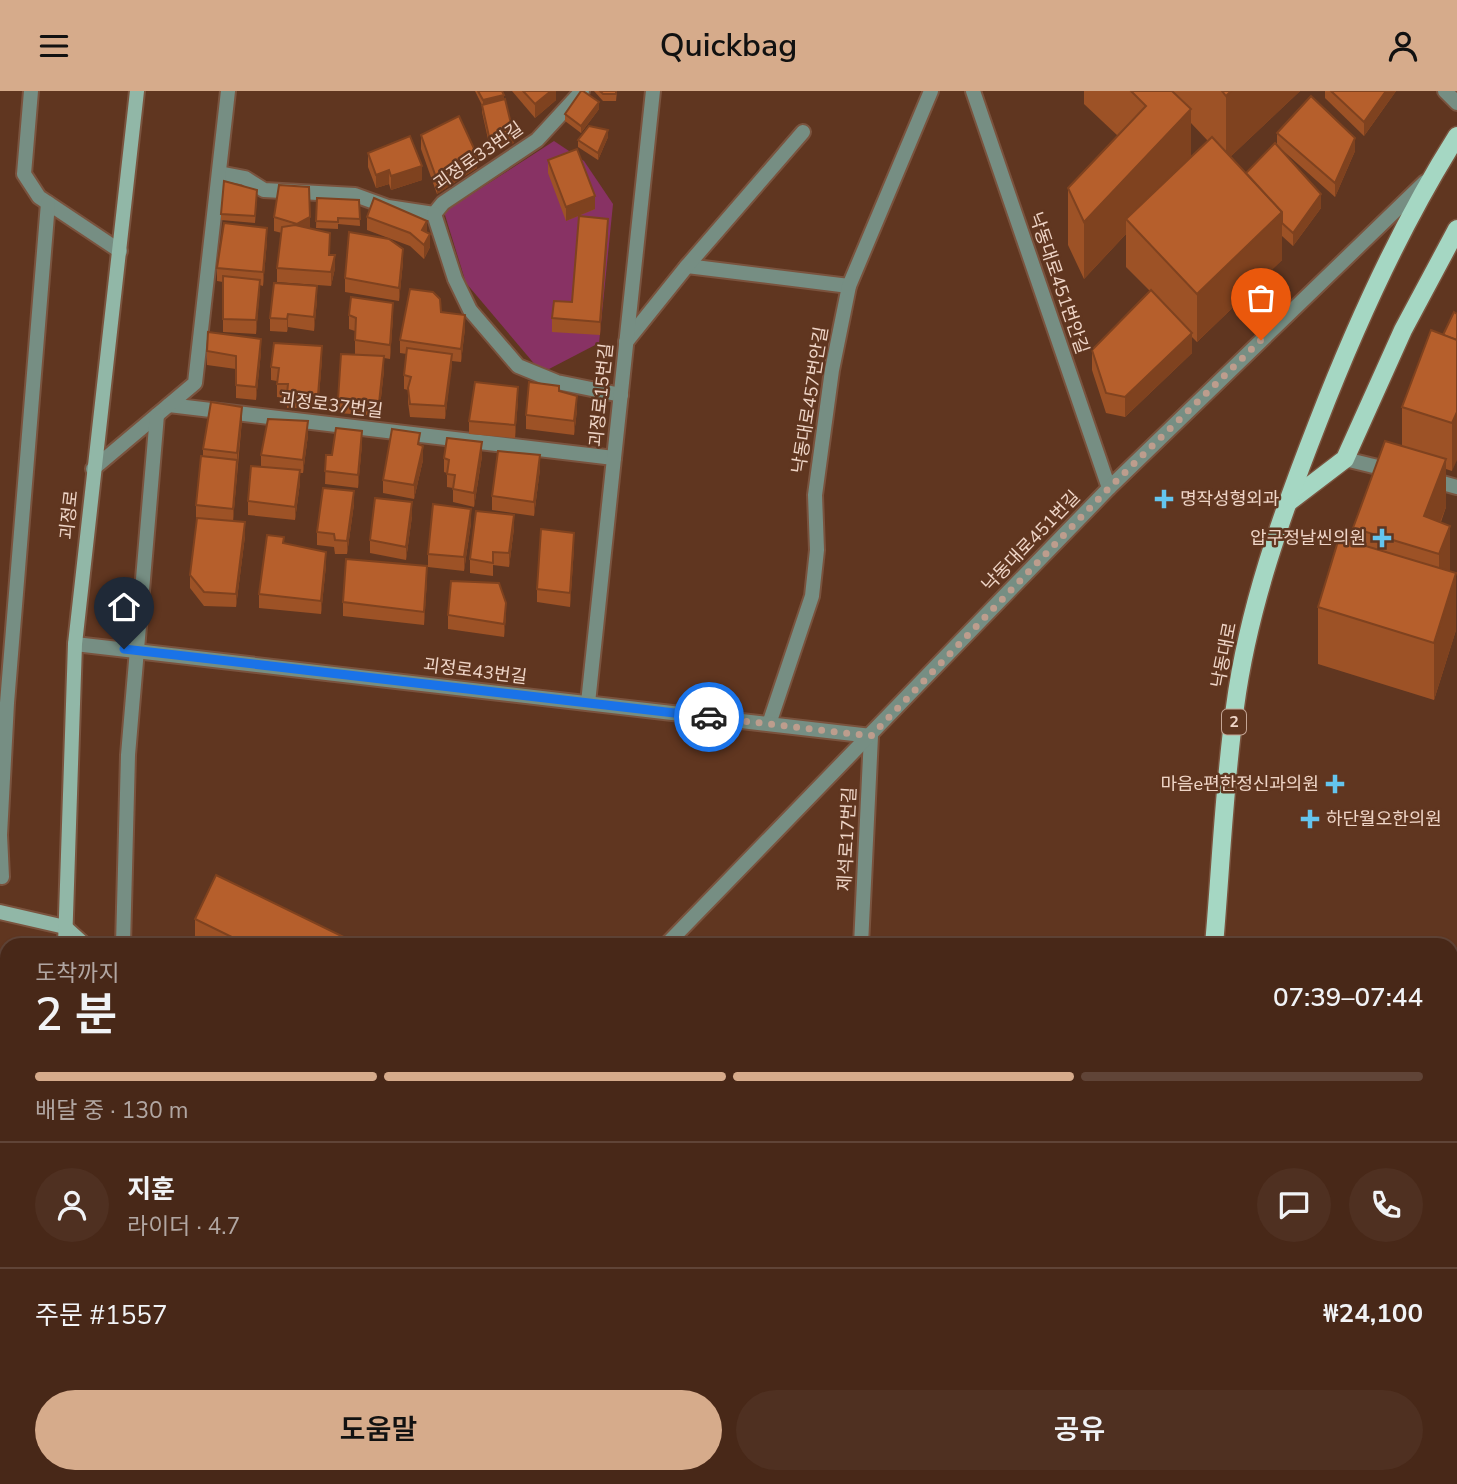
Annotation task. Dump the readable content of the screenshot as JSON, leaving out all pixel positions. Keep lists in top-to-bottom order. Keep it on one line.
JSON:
{"streets":{"main road":["괴정로","낙동대로","2"],"street":["괴정로33번길","낙동대로451번안길","괴정로15번길","낙동대로457번안길","괴정로37번길","낙동대로451번길","괴정로43번길","제석로17번길"]},"crossings":[["낙동대로451번안길","낙동대로451번길"],["괴정로15번길","괴정로37번길"],["괴정로15번길","괴정로43번길"],["낙동대로457번안길","괴정로43번길"],["괴정로","괴정로43번길"],["낙동대로451번길","낙동대로"],["낙동대로451번길","괴정로43번길"],["낙동대로451번길","제석로17번길"],["괴정로43번길","제석로17번길"]],"places":{"health":["명작성형외과","압구정날씬의원","마음e편한정신과의원","하단월오한의원"]},"page":{"header":"Quickbag","heading":["2 분","도착까지","07:39–07:44"],"panel":["지훈","라이더 · 4.7","주문 #1557","₩24,100"],"bar":"배달 중 · 130 m","buttons":["도움말","공유"]}}
